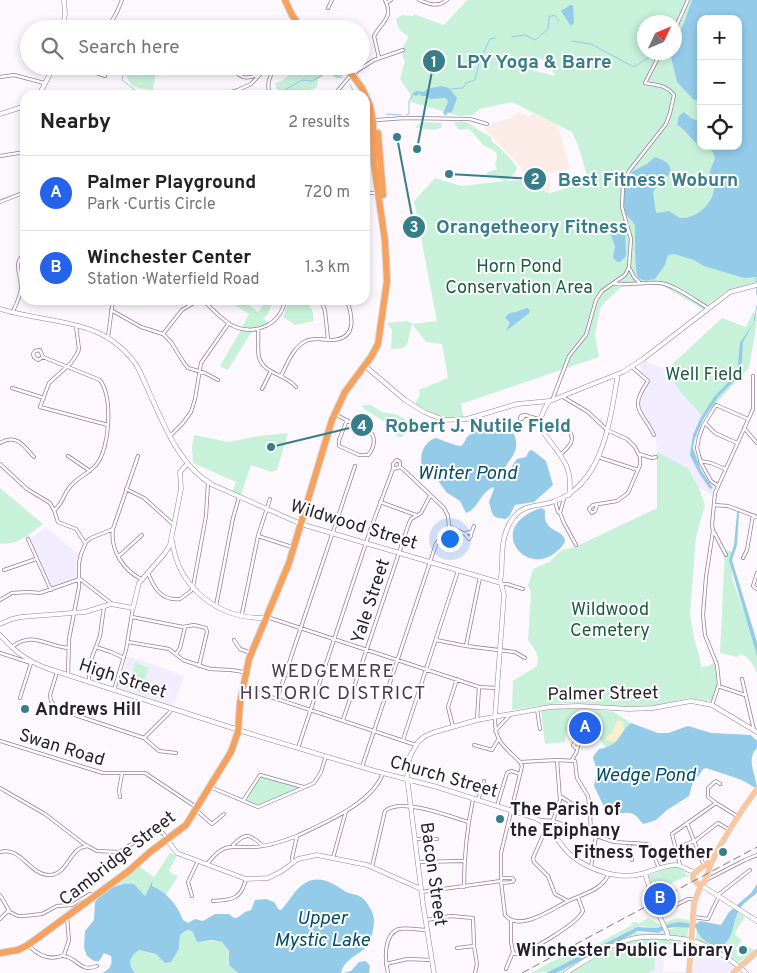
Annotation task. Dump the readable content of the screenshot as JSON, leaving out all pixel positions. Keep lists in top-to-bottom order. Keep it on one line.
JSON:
{"streets":{"highway":["Cambridge Street"],"street":["Wildwood Street","Yale Street","High Street","Palmer Street","Swan Road","Church Street","Bacon Street"]},"crossings":[["Wildwood Street","Yale Street"],["Wildwood Street","Cambridge Street"],["High Street","Church Street"],["High Street","Cambridge Street"],["Palmer Street","Bacon Street"],["Swan Road","Cambridge Street"],["Church Street","Cambridge Street"],["Church Street","Bacon Street"]],"districts":["WEDGEMERE HISTORIC DISTRICT"],"water":["Winter Pond","Wedge Pond","Upper Mystic Lake"],"parks":["Horn Pond Conservation Area","Well Field","Wildwood Cemetery"],"places":["Orangetheory Fitness","LPY Yoga & Barre","Best Fitness Woburn","Robert J. Nutile Field","Andrews Hill","The Parish of the Epiphany","Fitness Together","Winchester Public Library"],"north":"top right","page":{"map_buttons":["+","−"],"search":"Search here","heading":["Nearby","2 results"],"list":[{"mark":"A","name":"Palmer Playground","note":"Park · Curtis Circle","value":"720 m"},{"mark":"B","name":"Winchester Center","note":"Station · Waterfield Road","value":"1.3 km"}],"pins":["A","B"]}}
